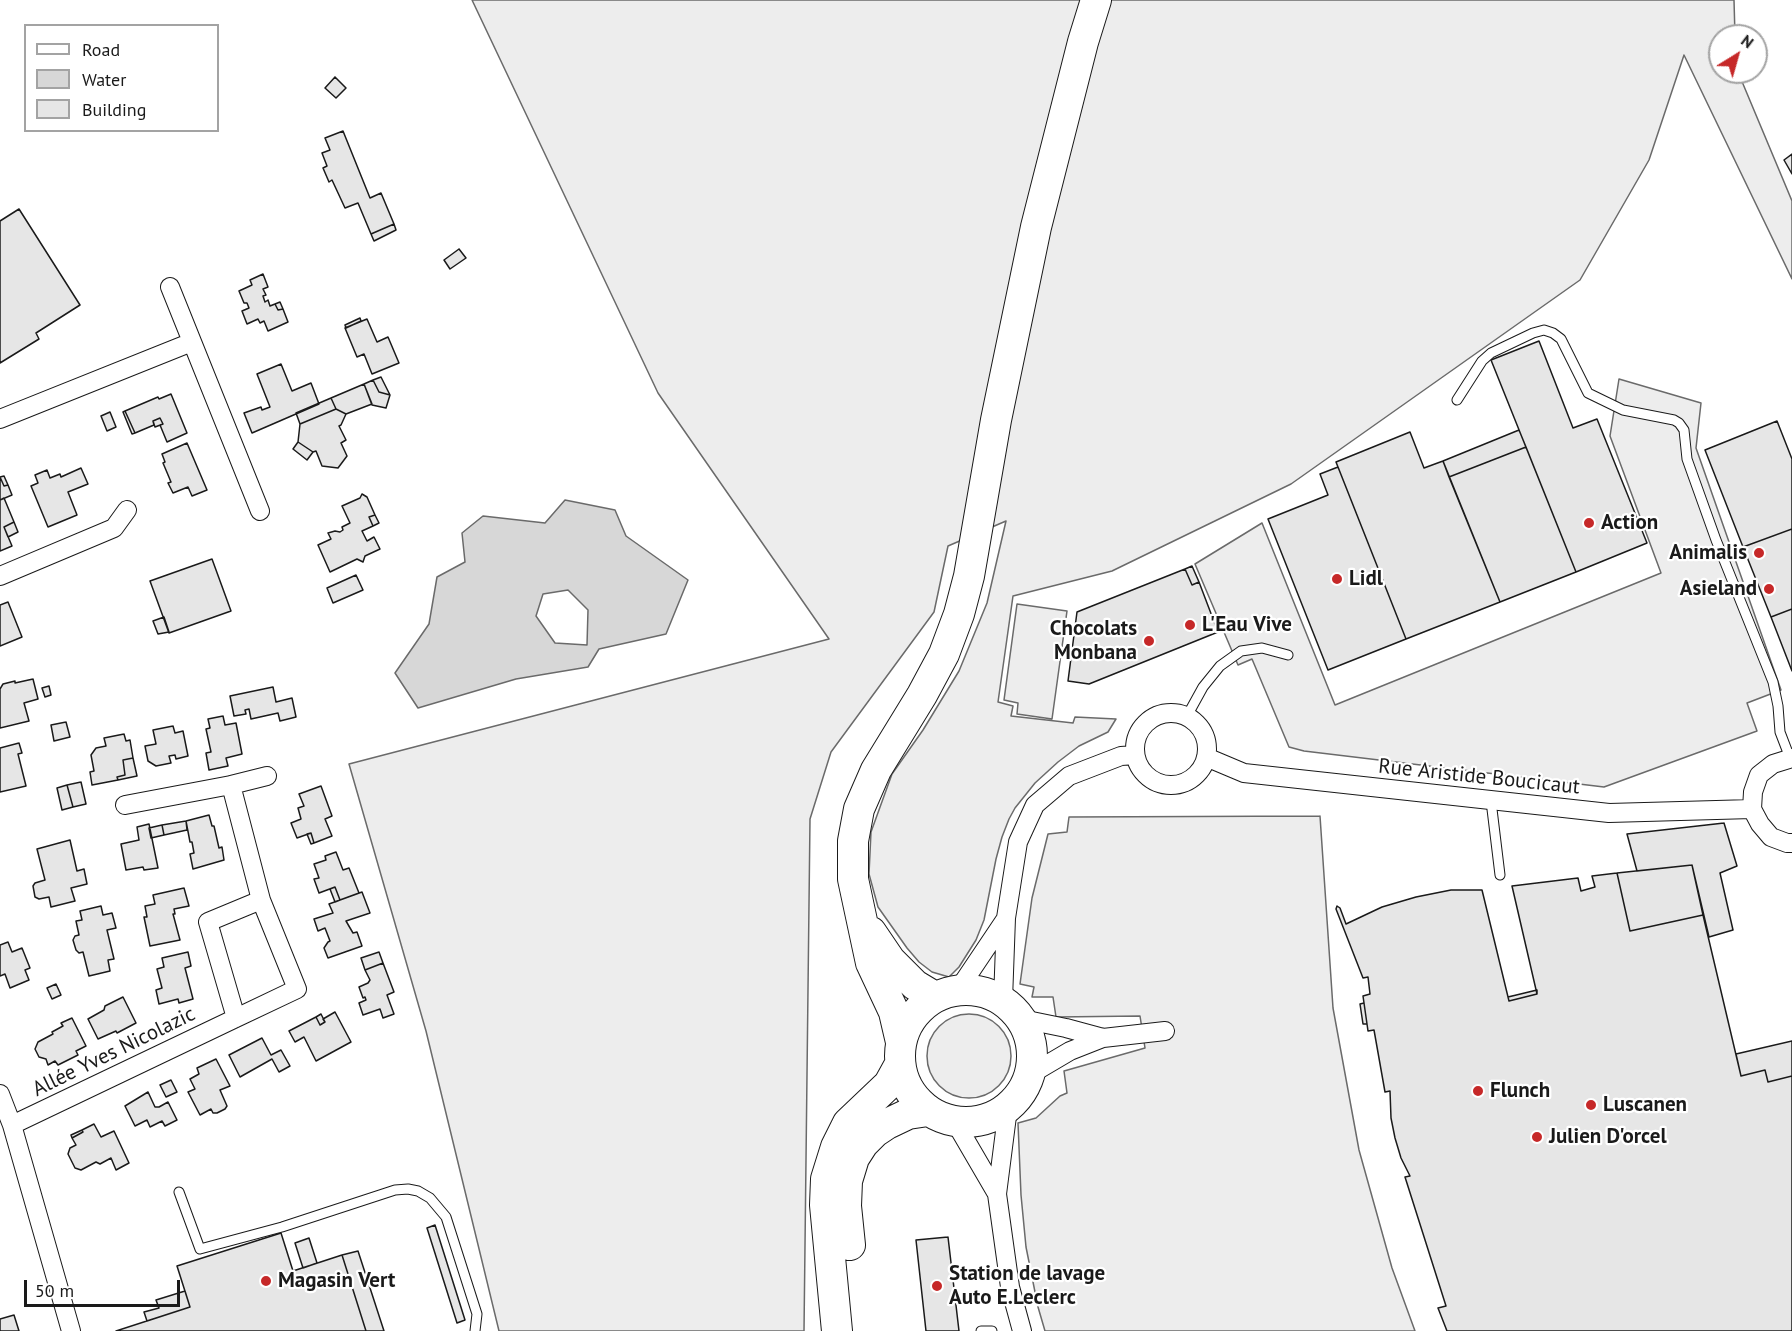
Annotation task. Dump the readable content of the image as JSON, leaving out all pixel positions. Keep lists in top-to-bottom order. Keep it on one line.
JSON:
{"streets":{"street":["Rue Aristide Boucicaut","Allée Yves Nicolazic"]},"places":["Action","Animalis","Lidl","Asieland","L'Eau Vive","Chocolats Monbana","Flunch","Luscanen","Julien D'orcel","Magasin Vert","Station de lavage Auto E.Leclerc"],"legend":["Road","Water","Building"],"scale_bar":"50 m","north":"top right"}
